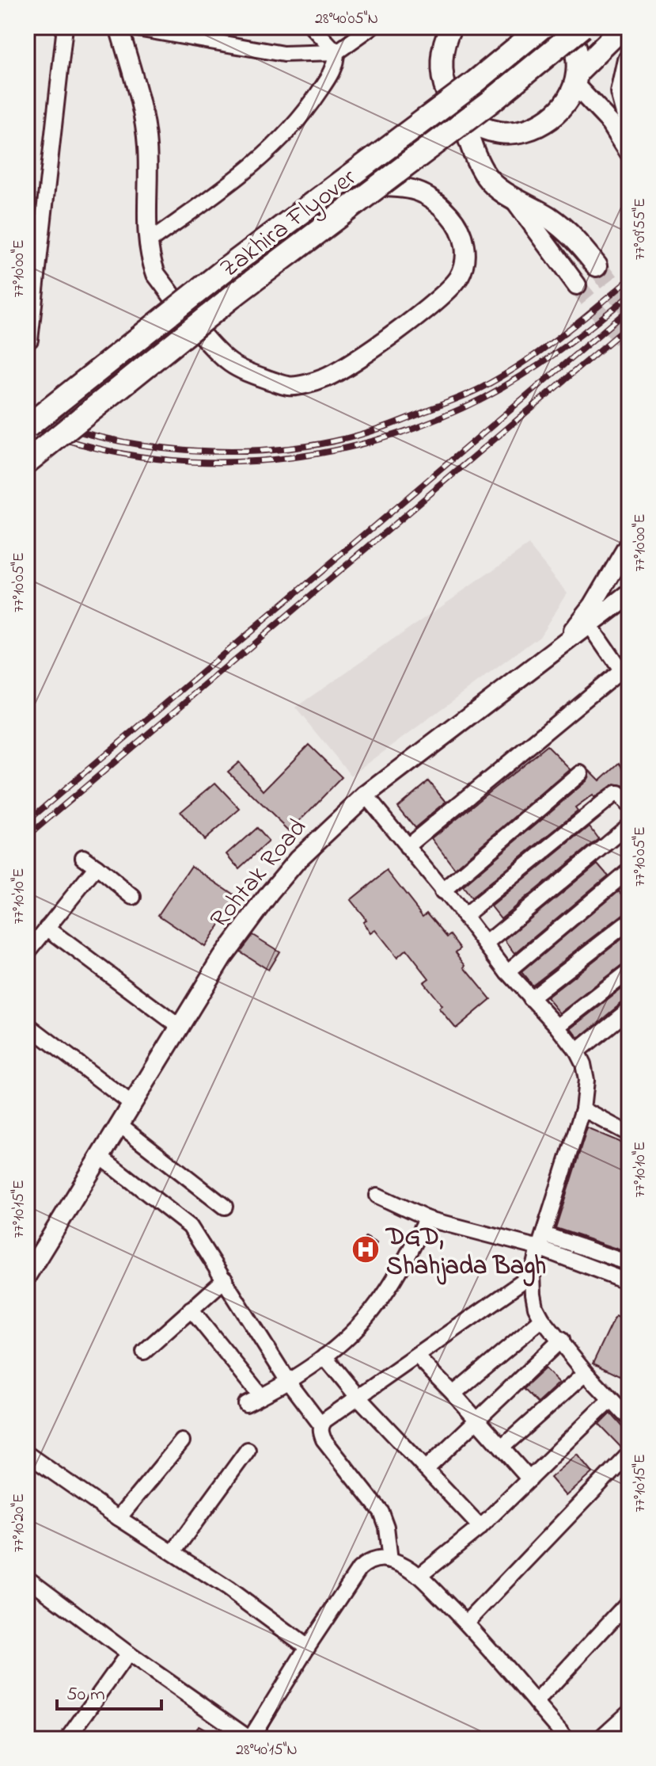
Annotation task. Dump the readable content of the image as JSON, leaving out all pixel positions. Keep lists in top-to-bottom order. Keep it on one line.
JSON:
{"streets":{"main road":["Zakhira Flyover"],"street":["Rohtak Road"]},"places":{"hospital":["DGD, Shahjada Bagh"]},"scale_bar":"50 m","coordinates":["28°40'05\"N","77°09'55\"E","77°10'00\"E","77°10'05\"E","77°10'10\"E","77°10'15\"E","77°10'20\"E","28°40'15\"N"]}
